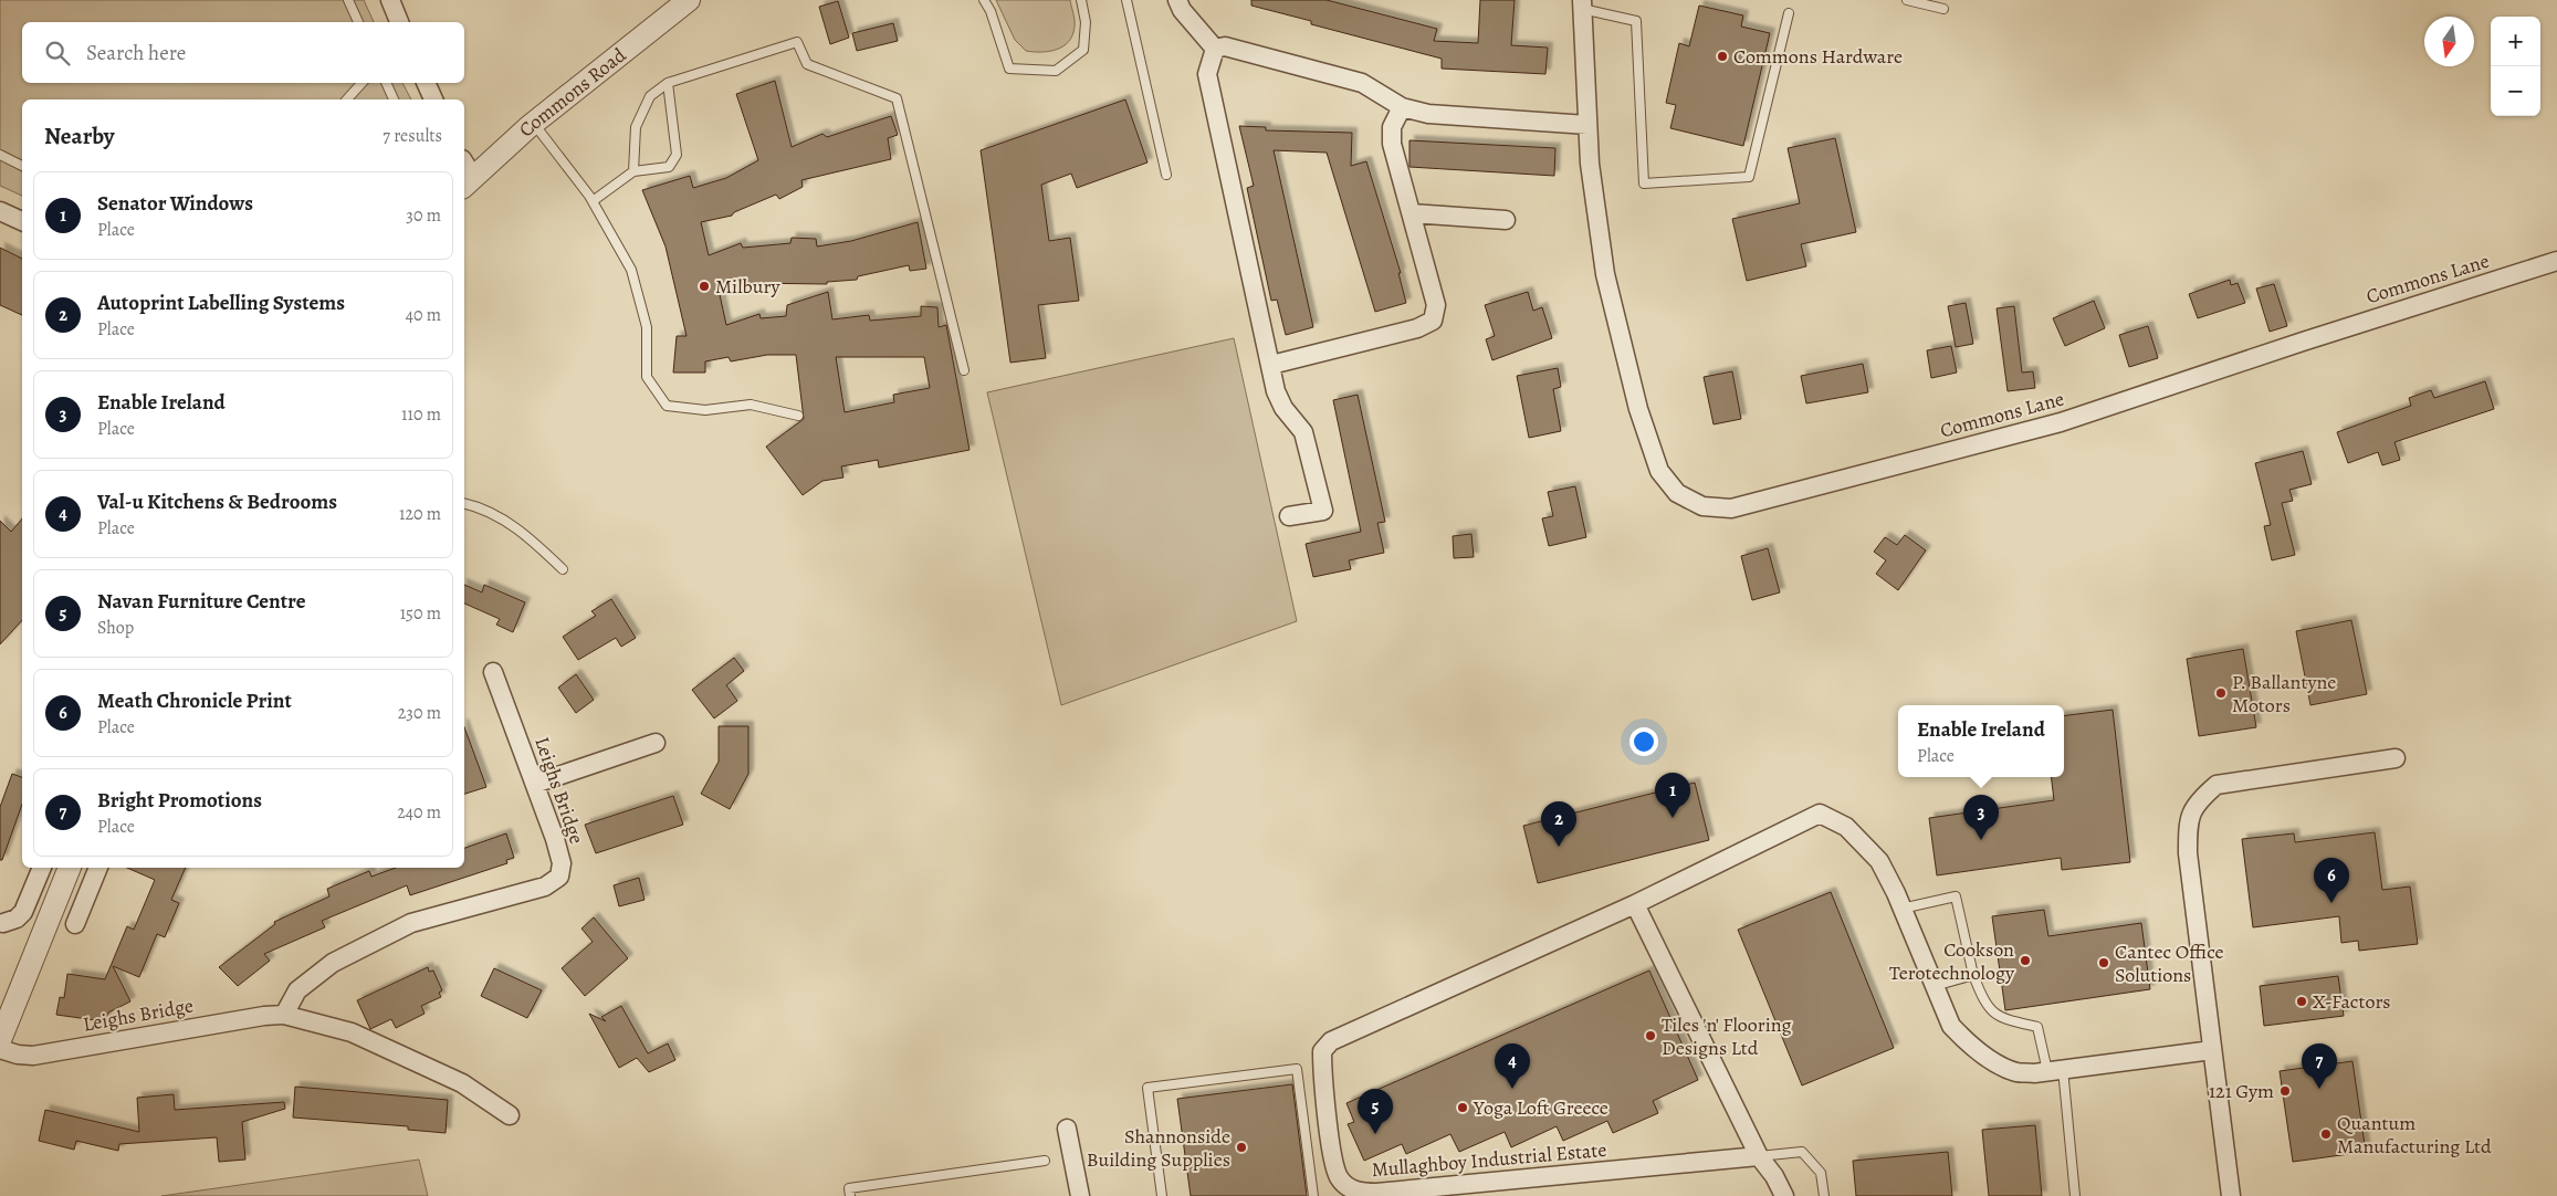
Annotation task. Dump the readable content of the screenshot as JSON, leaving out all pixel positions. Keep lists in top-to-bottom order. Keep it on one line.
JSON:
{"streets":{"street":["Commons Road","Commons Lane","Leighs Bridge","Mullaghboy Industrial Estate"]},"places":["Commons Hardware","Milbury","P. Ballantyne Motors","Cookson Terotechnology","Cantec Office Solutions","X-Factors","Tiles 'n' Flooring Designs Ltd","121 Gym","Yoga Loft Greece","Quantum Manufacturing Ltd","Shannonside Building Supplies"],"north":"bottom","page":{"map_buttons":["+","−"],"search":"Search here","heading":["Nearby","7 results"],"list":[{"mark":"1","name":"Senator Windows","note":"Place","value":"30 m"},{"mark":"2","name":"Autoprint Labelling Systems","note":"Place","value":"40 m"},{"mark":"3","name":"Enable Ireland","note":"Place","value":"110 m"},{"mark":"4","name":"Val-u Kitchens & Bedrooms","note":"Place","value":"120 m"},{"mark":"5","name":"Navan Furniture Centre","note":"Shop","value":"150 m"},{"mark":"6","name":"Meath Chronicle Print","note":"Place","value":"230 m"},{"mark":"7","name":"Bright Promotions","note":"Place","value":"240 m"}],"popup":["Enable Ireland","Place"],"pins":["1","3","2","6","4","7","5"]}}
